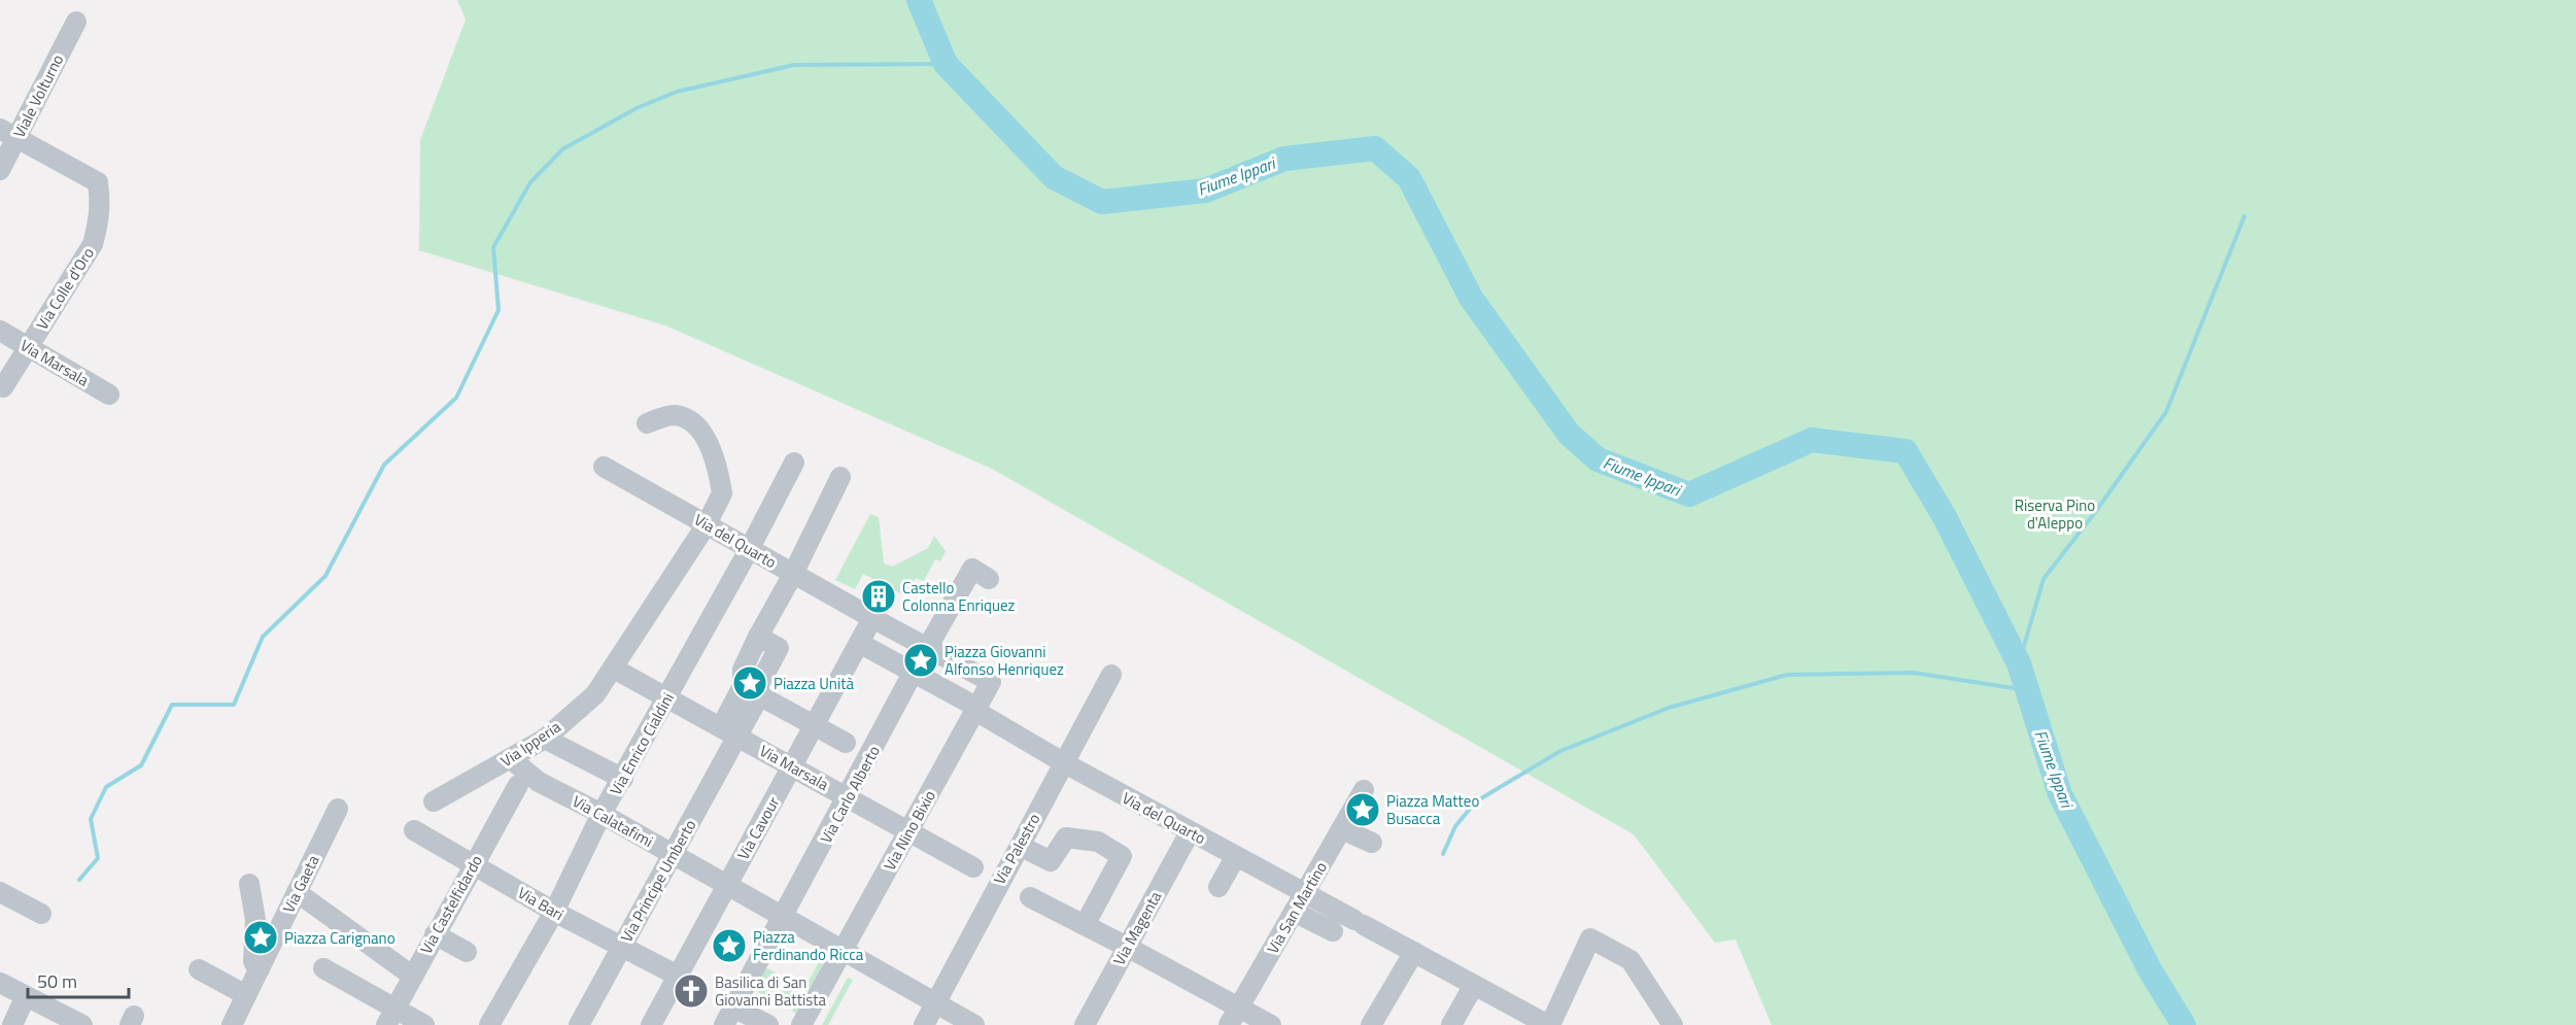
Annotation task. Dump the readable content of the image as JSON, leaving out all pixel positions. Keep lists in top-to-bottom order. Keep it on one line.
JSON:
{"streets":{"street":["Viale Volturno","Via Colle d'Oro","Via Marsala","Via del Quarto","Via Ipperia","Via Enrico Cialdini","Via Carlo Alberto","Via Calatafimi","Via Cavour","Via Nino Bixio","Via Palestro","Via Principe Umberto","Via Gaeta","Via Bari","Via Castelfidardo","Via San Martino","Via Magenta"]},"crossings":[["Viale Volturno","Via Colle d'Oro"],["Via Colle d'Oro","Via Marsala"],["Via Marsala","Via Ipperia"],["Via Marsala","Via Enrico Cialdini"],["Via Marsala","Via Carlo Alberto"],["Via Marsala","Via Cavour"],["Via Marsala","Via Nino Bixio"],["Via Marsala","Via Principe Umberto"],["Via del Quarto","Via Ipperia"],["Via del Quarto","Via Enrico Cialdini"],["Via del Quarto","Via Carlo Alberto"],["Via del Quarto","Via Cavour"],["Via del Quarto","Via Nino Bixio"],["Via del Quarto","Via Palestro"],["Via del Quarto","Via Principe Umberto"],["Via del Quarto","Via San Martino"],["Via del Quarto","Via Magenta"],["Via Ipperia","Via Calatafimi"],["Via Enrico Cialdini","Via Calatafimi"],["Via Enrico Cialdini","Via Bari"],["Via Carlo Alberto","Via Calatafimi"],["Via Carlo Alberto","Via Nino Bixio"],["Via Calatafimi","Via Cavour"],["Via Calatafimi","Via Principe Umberto"],["Via Cavour","Via Bari"],["Via Principe Umberto","Via Bari"],["Via Bari","Via Castelfidardo"]],"water":["Fiume Ippari"],"parks":["Riserva Pino d'Aleppo"],"places":{"building":["Castello Colonna Enriquez"],"place":["Piazza Giovanni Alfonso Henriquez","Piazza Unità","Piazza Matteo Busacca","Piazza Carignano","Piazza Ferdinando Ricca"],"church":["Basilica di San Giovanni Battista"]},"scale_bar":"50 m"}
